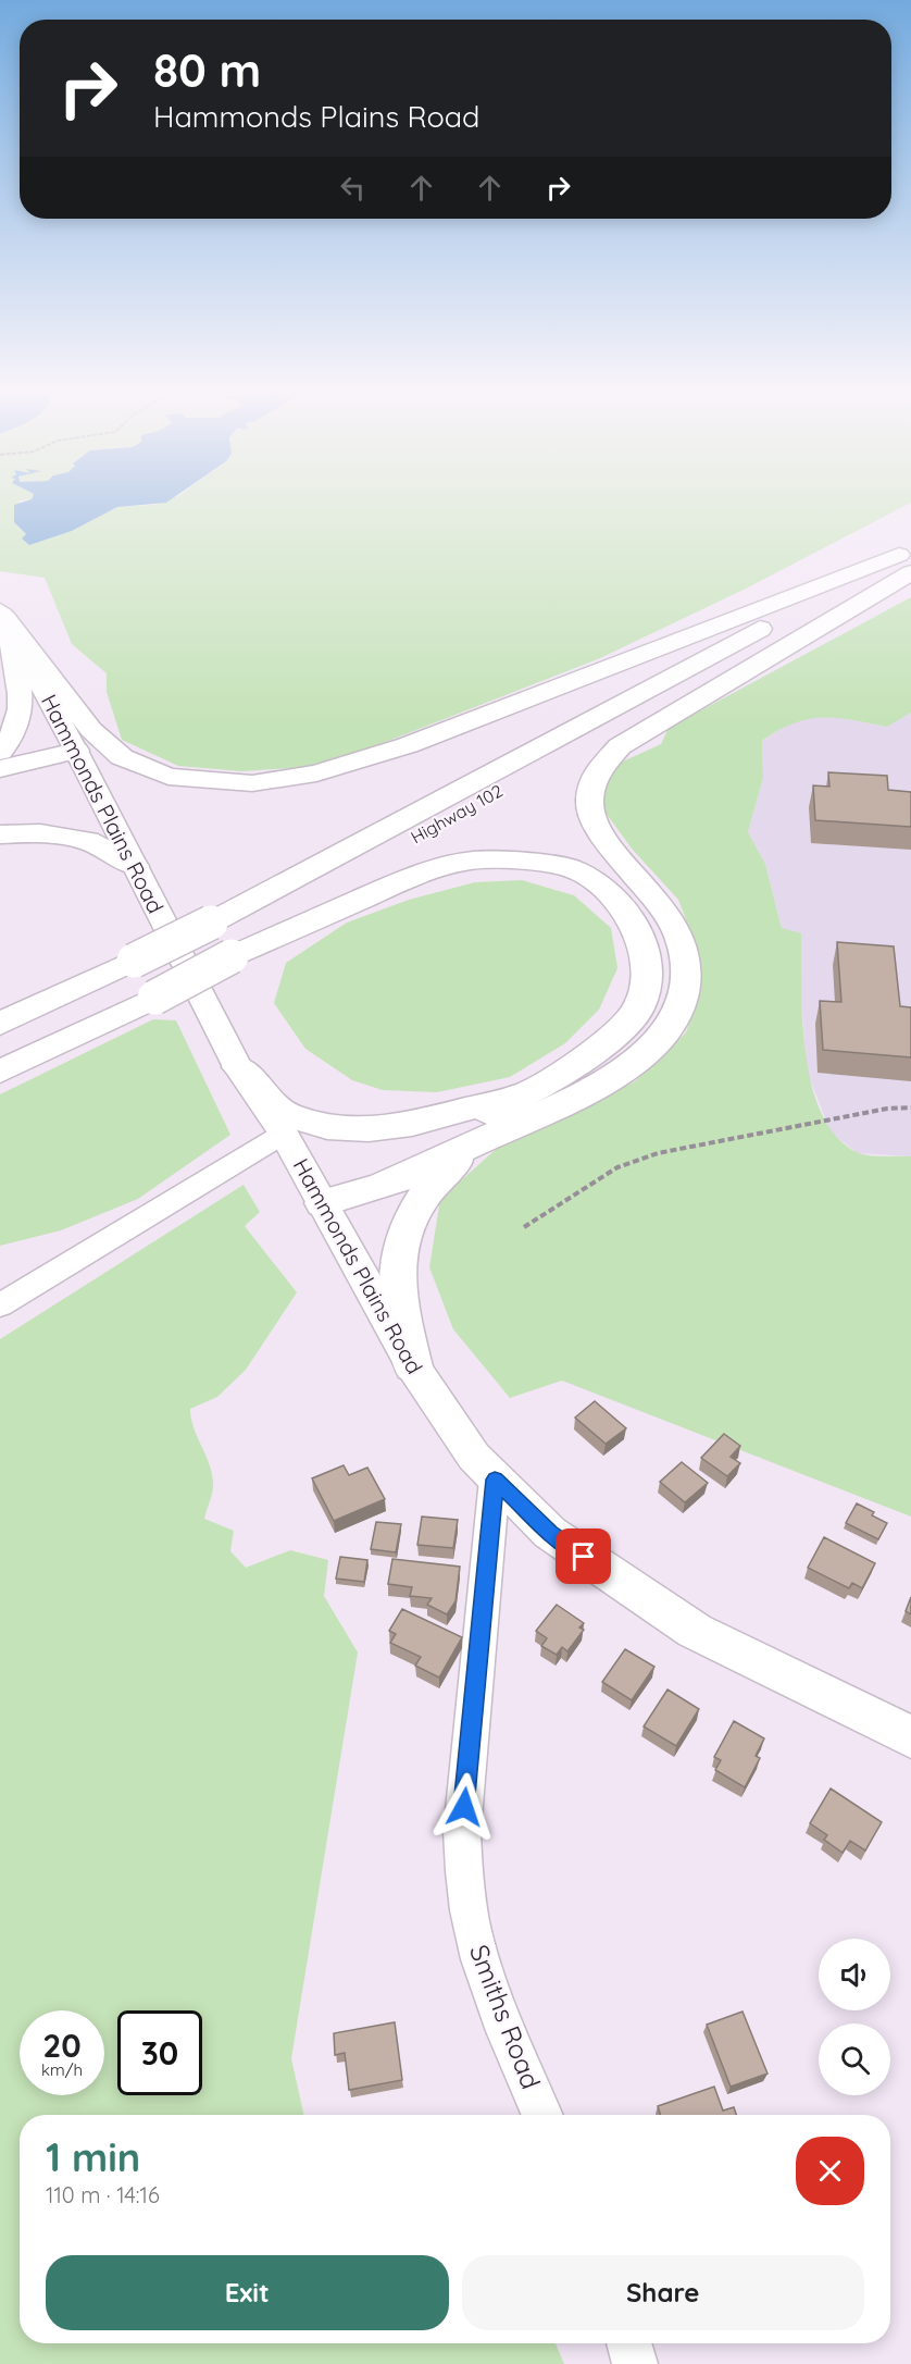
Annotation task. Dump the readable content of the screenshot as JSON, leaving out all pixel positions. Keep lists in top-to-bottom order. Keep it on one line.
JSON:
{"streets":{"highway":["Highway 102"],"main road":["Hammonds Plains Road"],"street":["Smiths Road"]},"crossings":[["Hammonds Plains Road","Smiths Road"]],"page":{"turn":["80 m","Hammonds Plains Road"],"speed":"20 km/h","limit":"30","heading":["1 min","110 m · 14:16"],"buttons":["Exit","Share"]}}
